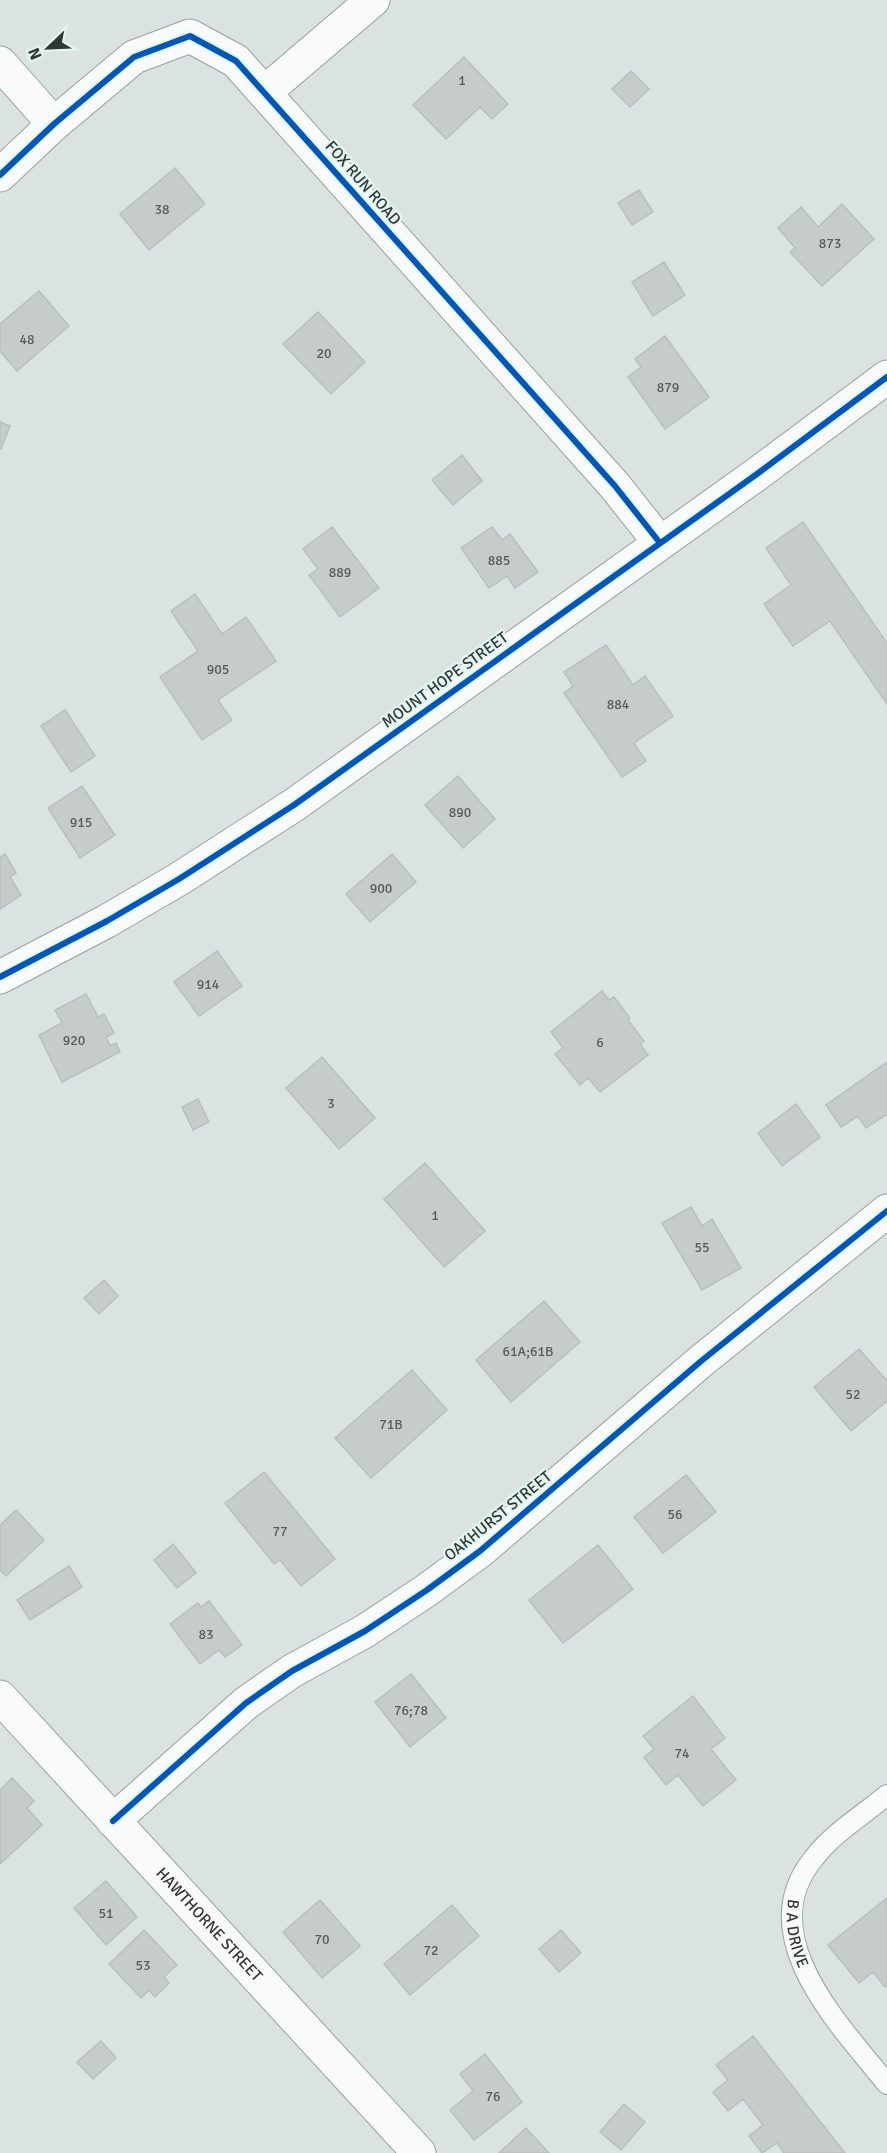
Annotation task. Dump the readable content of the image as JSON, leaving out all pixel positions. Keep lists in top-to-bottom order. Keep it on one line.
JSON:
{"streets":{"street":["FOX RUN ROAD","MOUNT HOPE STREET","OAKHURST STREET","HAWTHORNE STREET"],"lane":["B A DRIVE"]},"crossings":[["FOX RUN ROAD","MOUNT HOPE STREET"],["OAKHURST STREET","HAWTHORNE STREET"]],"house_numbers":["1","38","873","48","20","879","885","889","905","884","890","915","900","914","920","6","3","1","55","61A;61B","52","71B","56","77","83","76;78","74","51","70","72","53","76"],"north":"bottom left"}
